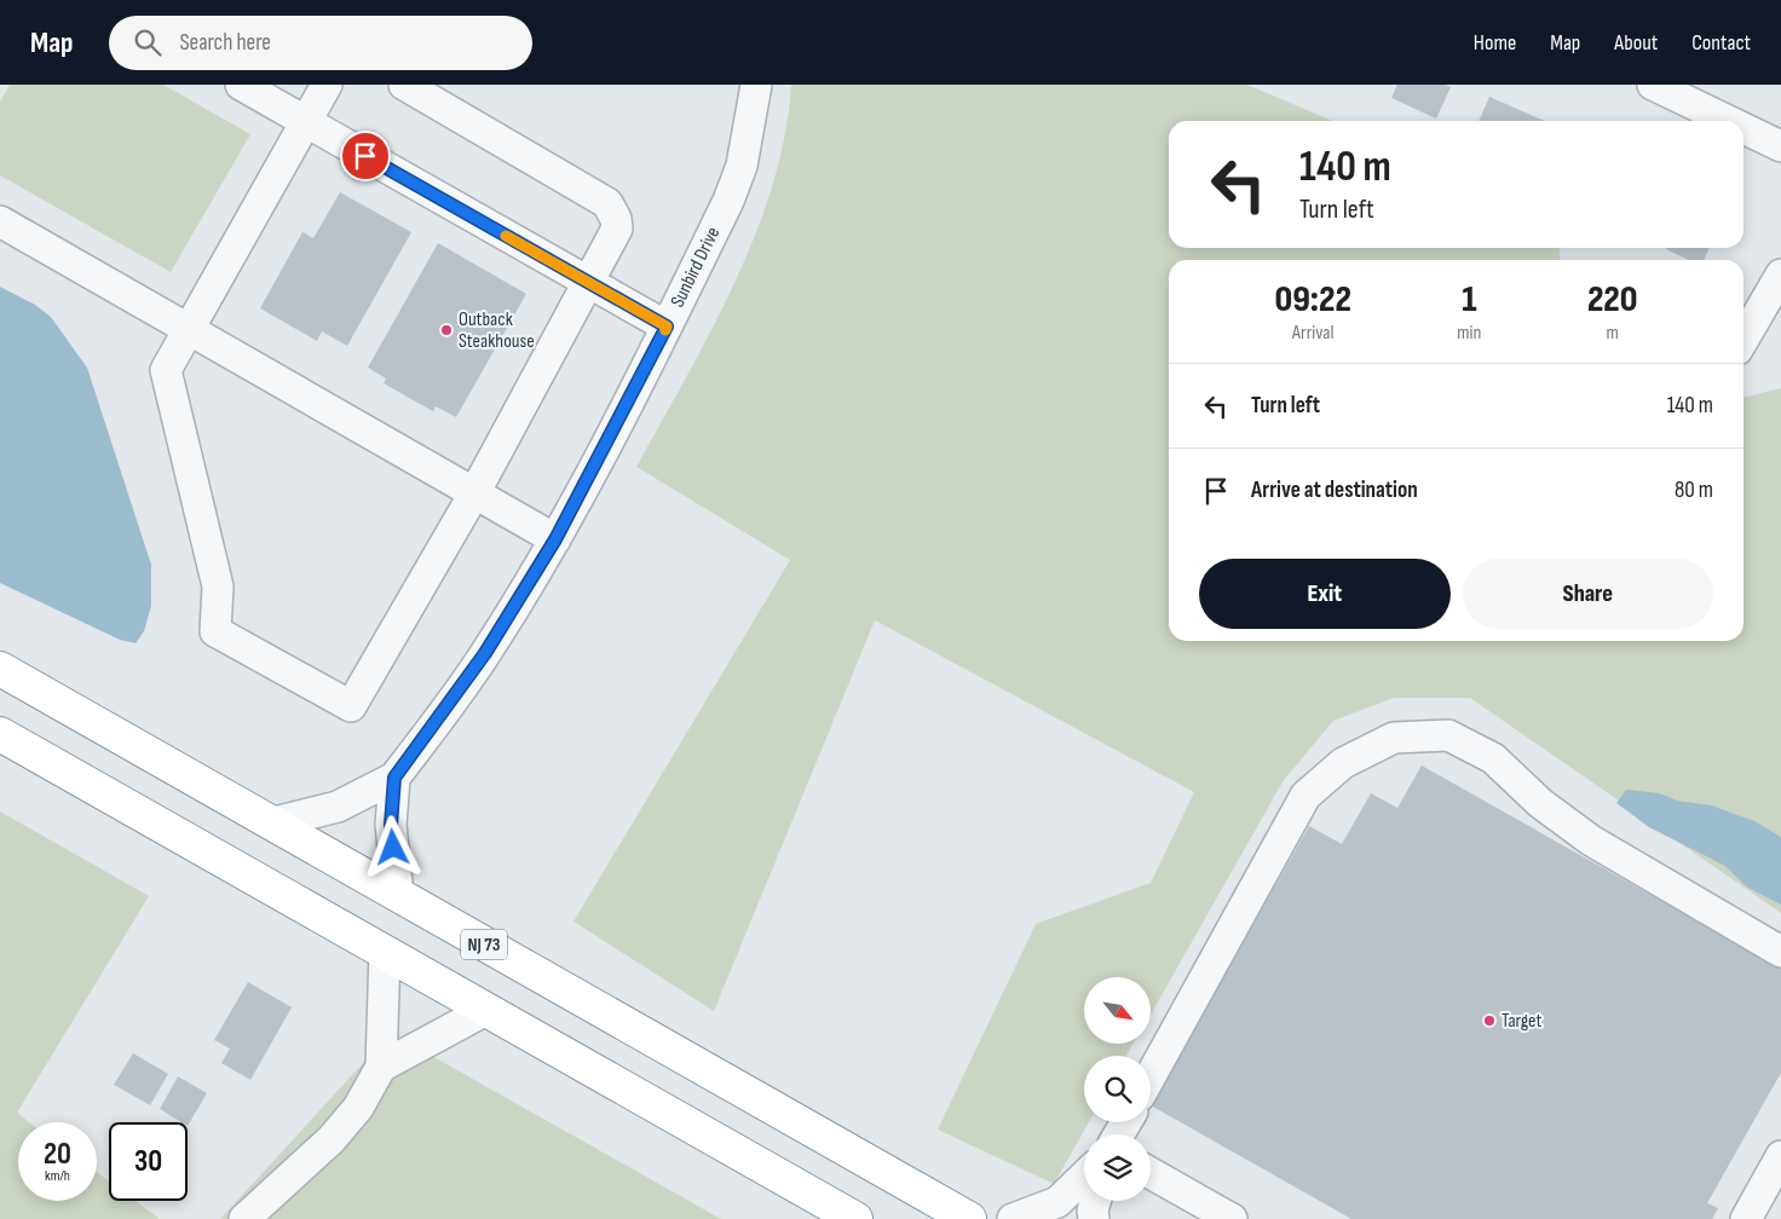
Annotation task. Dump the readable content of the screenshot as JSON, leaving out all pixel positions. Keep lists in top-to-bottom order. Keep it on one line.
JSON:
{"streets":{"highway":["NJ 73"],"street":["Sunbird Drive"]},"crossings":[["Sunbird Drive","NJ 73"]],"places":["Outback Steakhouse","Target"],"north":"bottom right","page":{"header":"Map","search":"Search here","nav":["Home","Map","About","Contact"],"turn":["140 m","Turn left"],"eta":["09:22","Arrival","1","min","220","m"],"list":[{"name":"Turn left","value":"140 m"},{"name":"Arrive at destination","value":"80 m"}],"buttons":["Exit","Share"],"speed":"20 km/h","limit":"30"}}
